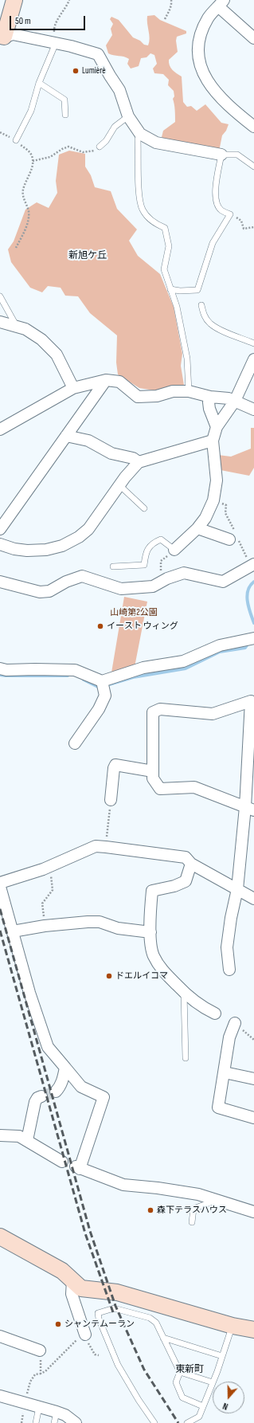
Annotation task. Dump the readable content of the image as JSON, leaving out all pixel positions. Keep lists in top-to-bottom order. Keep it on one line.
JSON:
{"districts":["新旭ケ丘","東新町"],"parks":["山崎第2公園"],"places":["Lumièrè","イースト ウィング","ドエルイコマ","森下テラスハウス","シャンテムーラン"],"scale_bar":"50 m","north":"bottom"}
